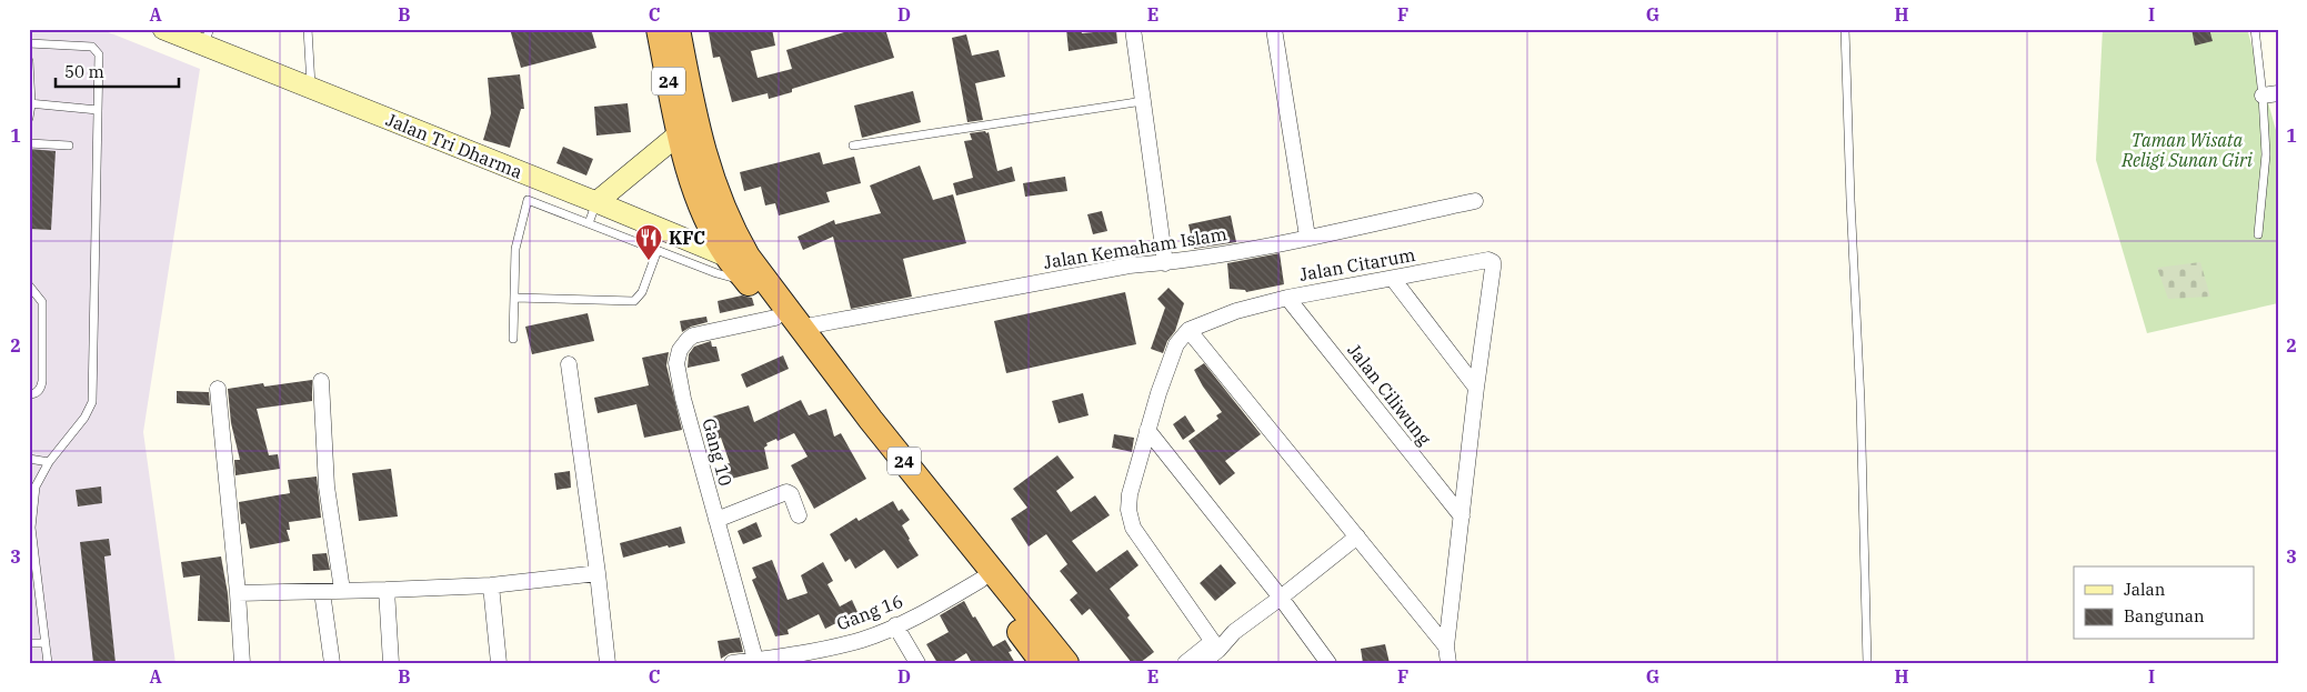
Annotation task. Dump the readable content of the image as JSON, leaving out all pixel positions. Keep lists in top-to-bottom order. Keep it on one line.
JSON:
{"streets":{"highway":["24"],"main road":["Jalan Tri Dharma"],"street":["Jalan Kemaham Islam","Jalan Citarum","Jalan Ciliwung","Gang 10","Gang 16"]},"crossings":[["24","Jalan Tri Dharma"],["24","Jalan Kemaham Islam"],["24","Gang 10"],["24","Gang 16"],["Jalan Citarum","Jalan Ciliwung"],["Gang 10","Gang 16"]],"parks":["Taman Wisata Religi Sunan Giri"],"places":{"restaurant":["KFC"]},"legend":["Jalan","Bangunan"],"scale_bar":"50 m","grid":{"columns":["A","B","C","D","E","F","G","H","I"],"rows":["1","2","3"]}}
